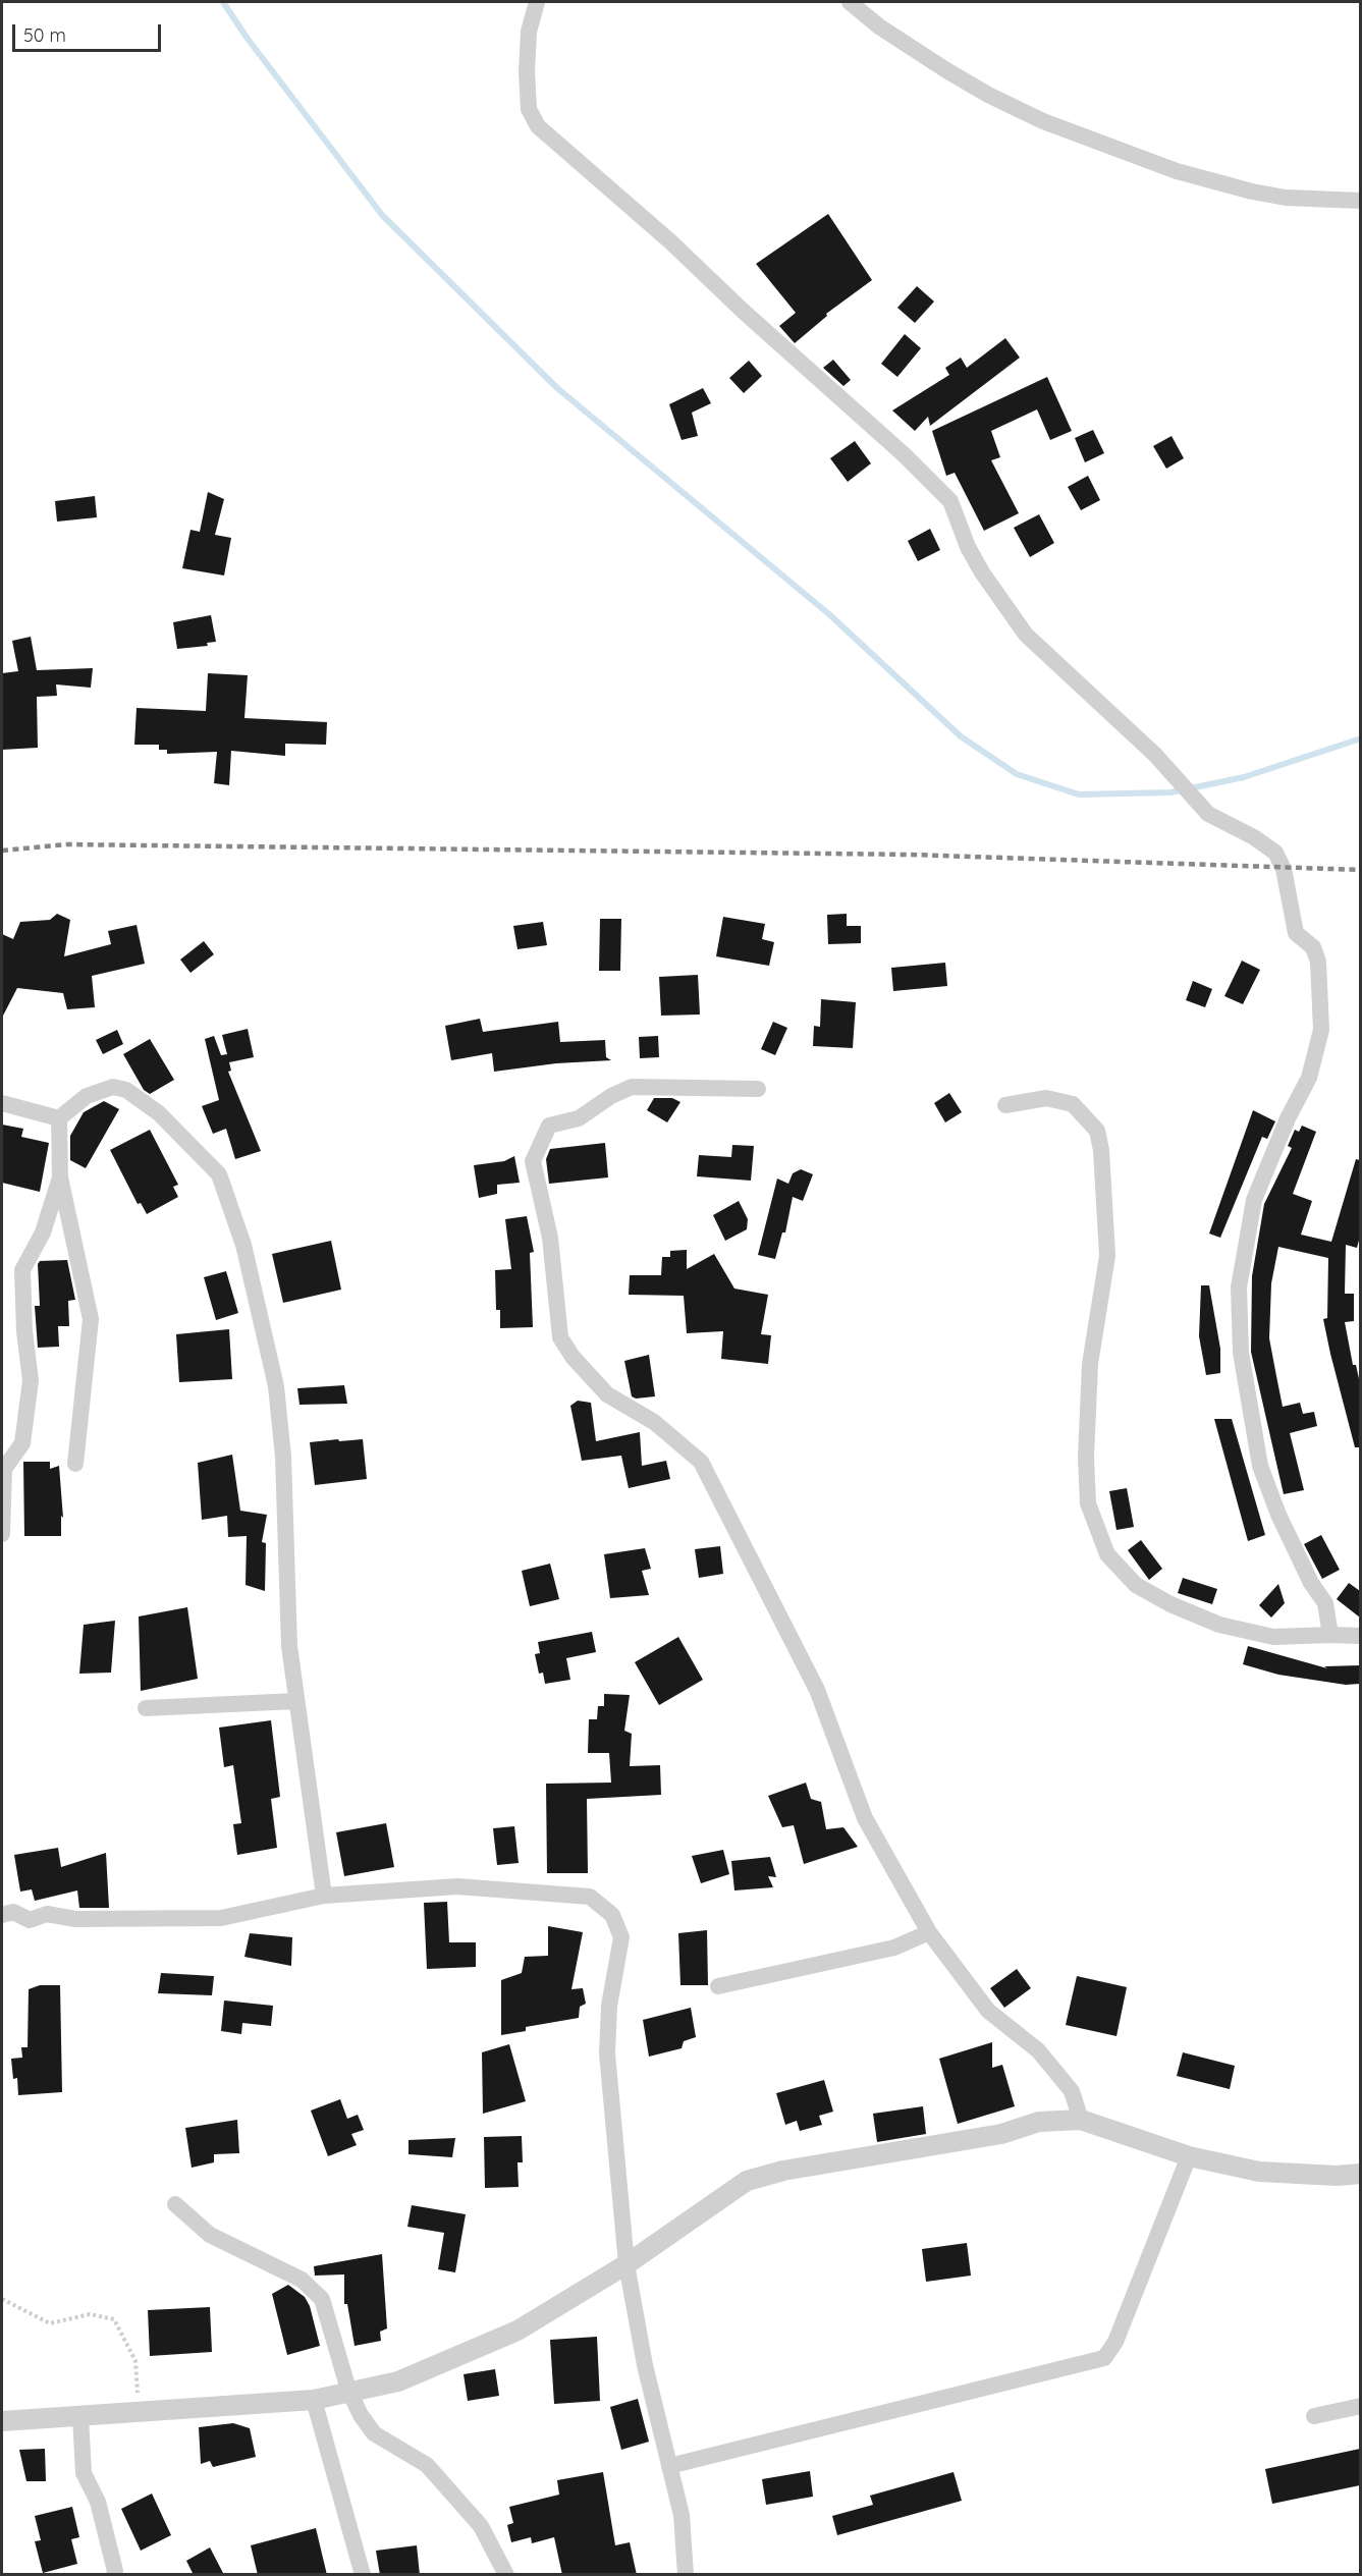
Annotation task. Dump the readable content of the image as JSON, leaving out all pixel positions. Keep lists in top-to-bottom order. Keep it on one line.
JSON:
{"scale_bar":"50 m"}
